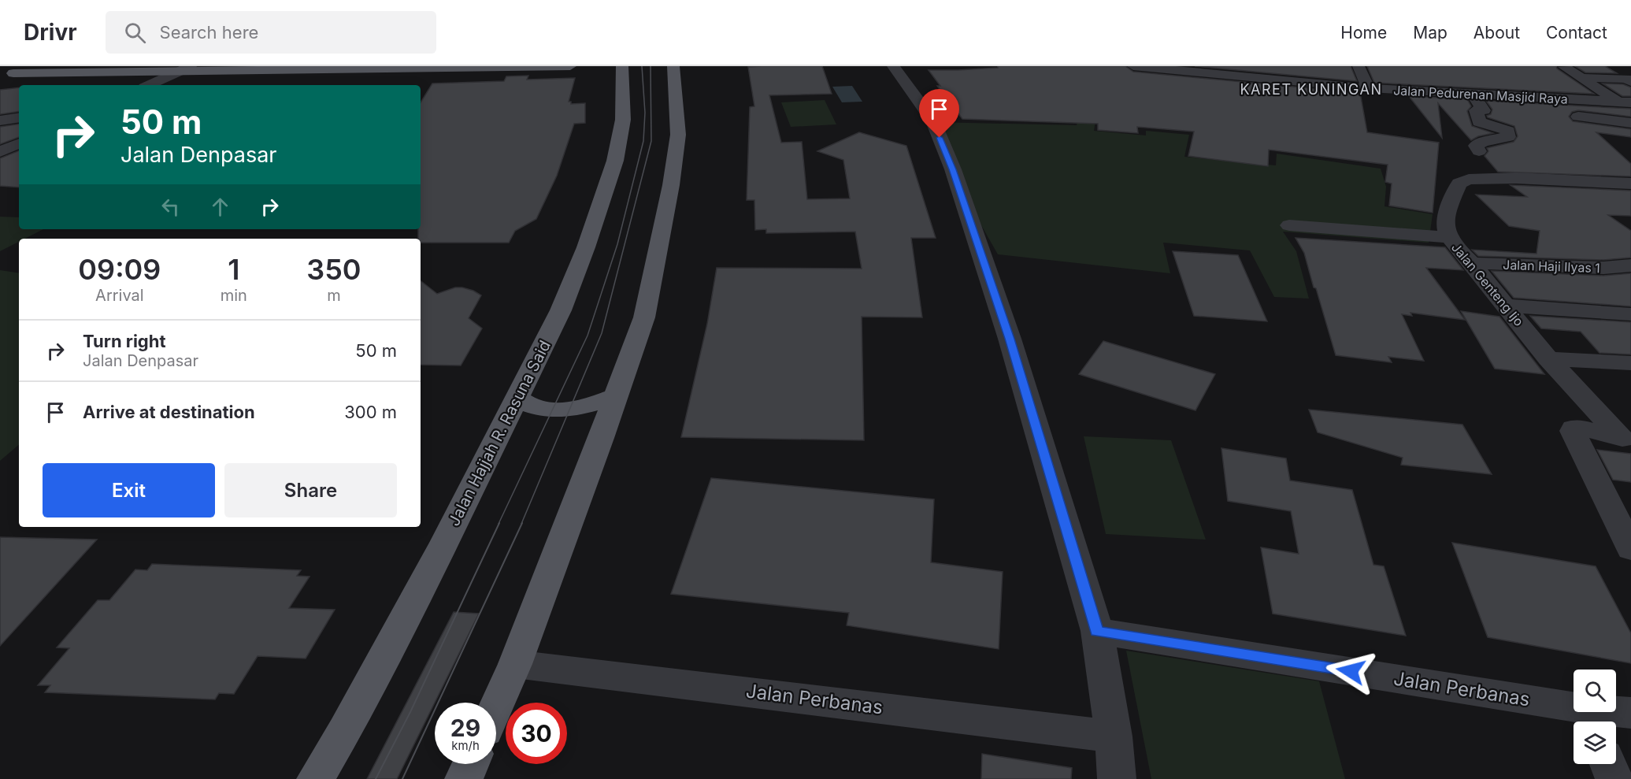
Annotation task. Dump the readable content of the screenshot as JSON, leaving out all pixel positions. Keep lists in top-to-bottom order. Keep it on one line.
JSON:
{"streets":{"main road":["Jalan Hajjah R. Rasuna Said"],"street":["Jalan Pedurenan Masjid Raya","Jalan Haji Ilyas 1","Jalan Genteng Ijo","Jalan Perbanas"]},"crossings":[["Jalan Haji Ilyas 1","Jalan Genteng Ijo"]],"districts":["KARET KUNINGAN"],"page":{"header":"Drivr","search":"Search here","nav":["Home","Map","About","Contact"],"turn":["50 m","Jalan Denpasar"],"eta":["09:09","Arrival","1","min","350","m"],"list":[{"name":"Turn right","note":"Jalan Denpasar","value":"50 m"},{"name":"Arrive at destination","value":"300 m"}],"buttons":["Exit","Share"],"speed":"29 km/h","limit":"30"}}
